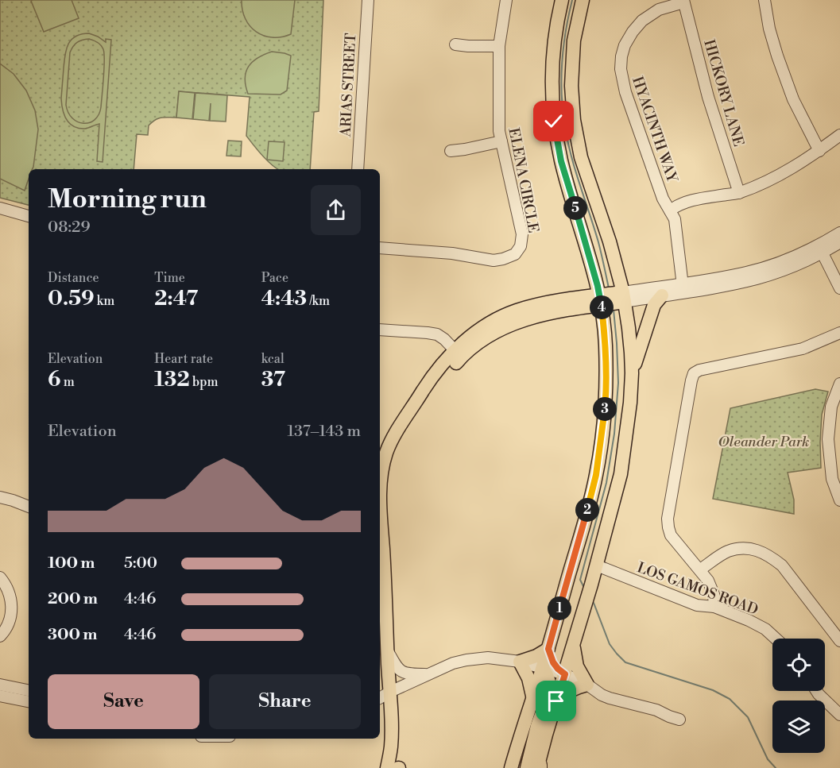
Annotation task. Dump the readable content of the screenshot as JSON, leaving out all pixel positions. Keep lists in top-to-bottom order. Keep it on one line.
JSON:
{"streets":{"street":["ARIAS STREET","HICKORY LANE","HYACINTH WAY","ELENA CIRCLE","LOS GAMOS ROAD"]},"crossings":[["HICKORY LANE","HYACINTH WAY"]],"parks":["Oleander Park"],"page":{"heading":["Morning run","08:29"],"pins":["5","4","3","2","1"],"stats":[["Distance","0.59 km"],["Time","2:47"],["Pace","4:43 /km"],["Elevation","6 m"],["Heart rate","132 bpm"],["kcal","37"]],"chart":["Elevation","137–143 m"],"list":[{"name":"100 m","note":"5:00"},{"name":"200 m","note":"4:46"},{"name":"300 m","note":"4:46"}],"buttons":["Save","Share"]}}
